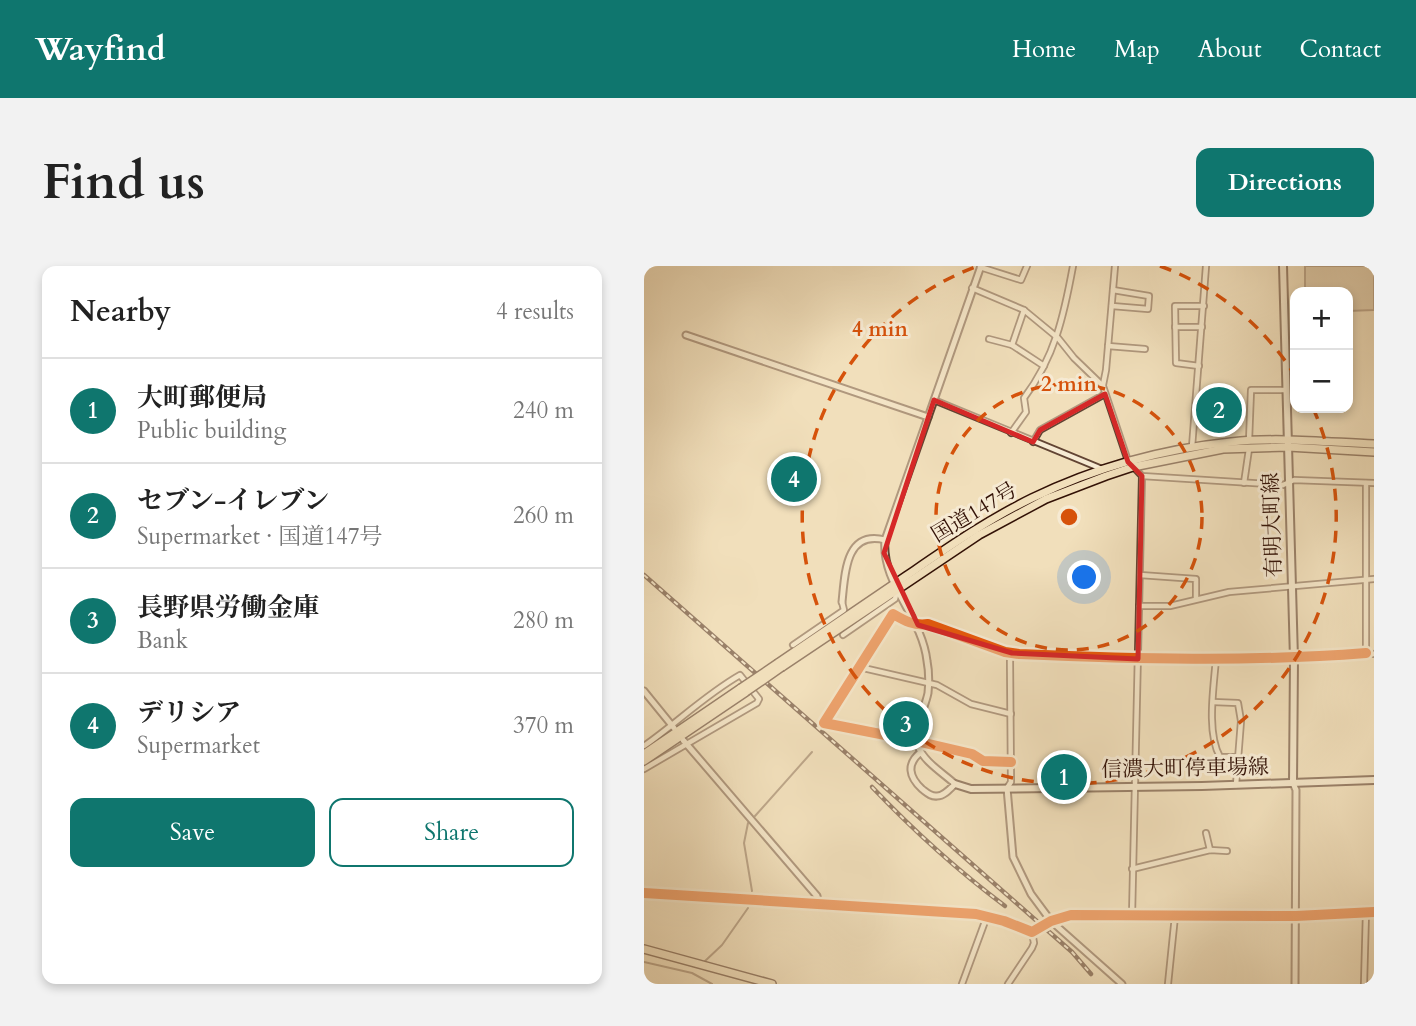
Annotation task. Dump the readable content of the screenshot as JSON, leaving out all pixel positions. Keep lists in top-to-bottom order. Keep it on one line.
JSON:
{"streets":{"main road":["国道147号","有明大町線","信濃大町停車場線"]},"crossings":[["国道147号","有明大町線"],["有明大町線","信濃大町停車場線"]],"page":{"header":"Wayfind","nav":["Home","Map","About","Contact"],"buttons":["Directions",["Save","Share"]],"title":"Find us","heading":["Nearby","4 results"],"map_buttons":["+","−"],"list":[{"mark":"1","name":"大町郵便局","note":"Public building","value":"240 m"},{"mark":"2","name":"セブン-イレブン","note":"Supermarket · 国道147号","value":"260 m"},{"mark":"3","name":"長野県労働金庫","note":"Bank","value":"280 m"},{"mark":"4","name":"デリシア","note":"Supermarket","value":"370 m"}],"pins":["2","4","3","1"]},"rings":["4 min","2 min"]}
